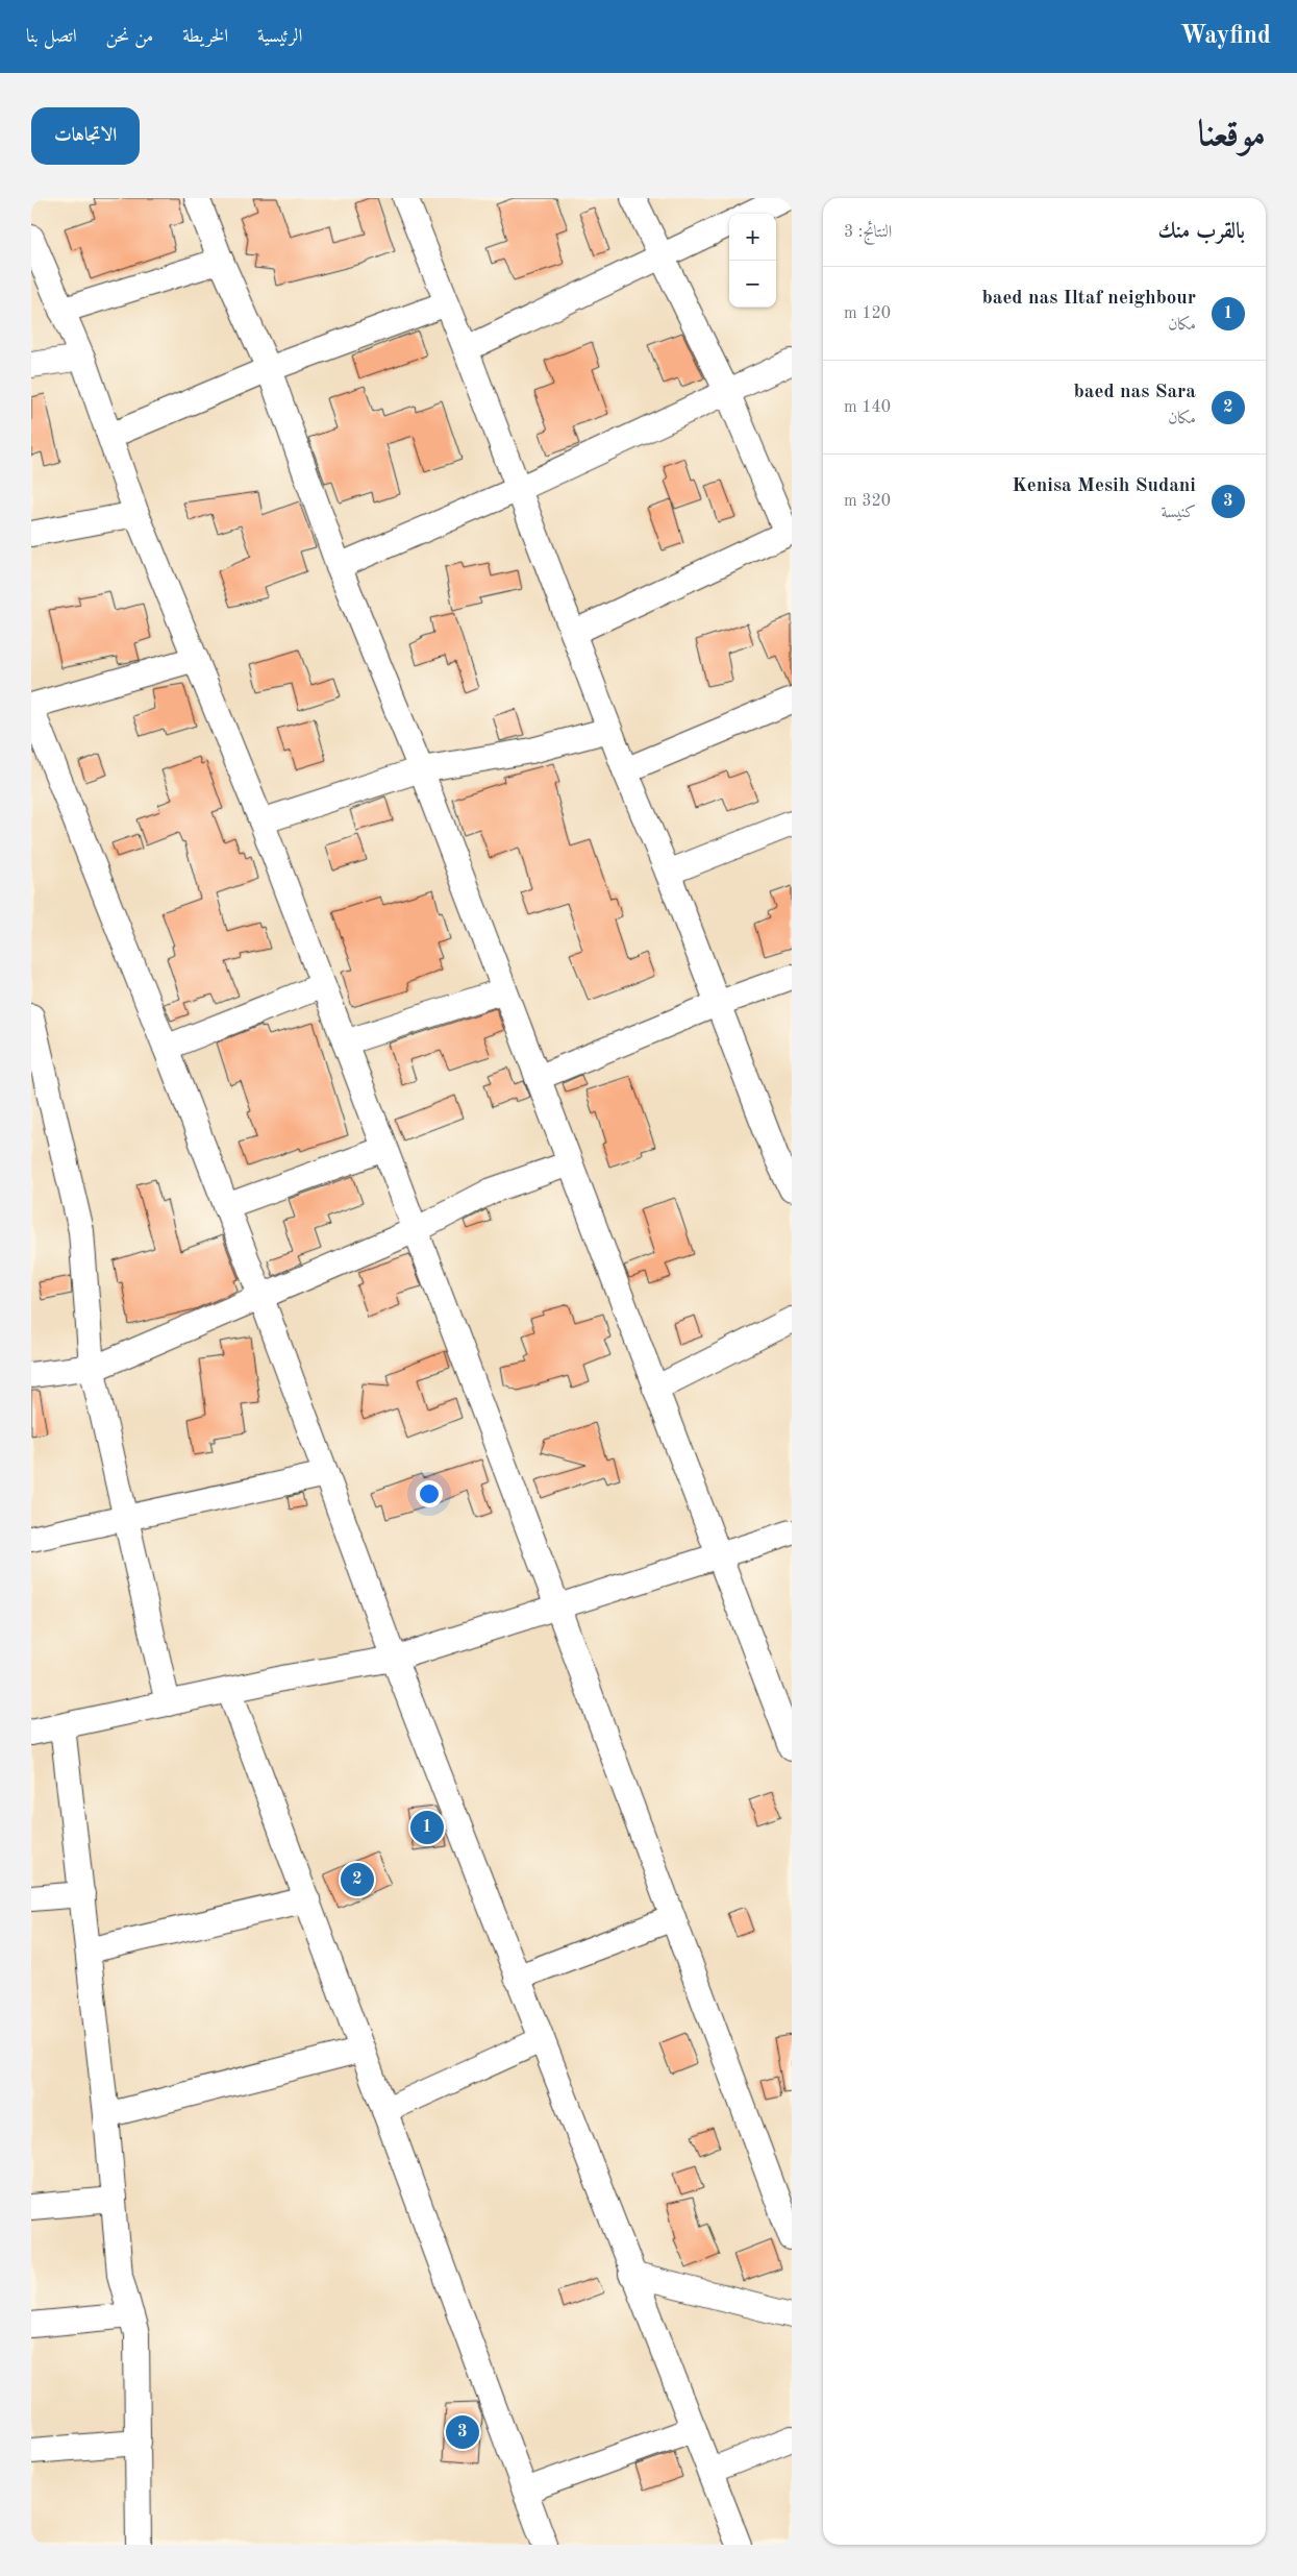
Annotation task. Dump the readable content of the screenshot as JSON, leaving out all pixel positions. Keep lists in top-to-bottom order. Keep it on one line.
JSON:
{"page":{"header":"Wayfind","nav":["الرئيسية","الخريطة","من نحن","اتصل بنا"],"title":"موقعنا","buttons":"الاتجاهات","heading":["بالقرب منك","النتائج: 3"],"map_buttons":["+","−"],"list":[{"mark":"1","name":"baed nas Iltaf neighbour","note":"مكان","value":"120 m"},{"mark":"2","name":"baed nas Sara","note":"مكان","value":"140 m"},{"mark":"3","name":"Kenisa Mesih Sudani","note":"كنيسة","value":"320 m"}],"pins":["1","2","3"]}}
